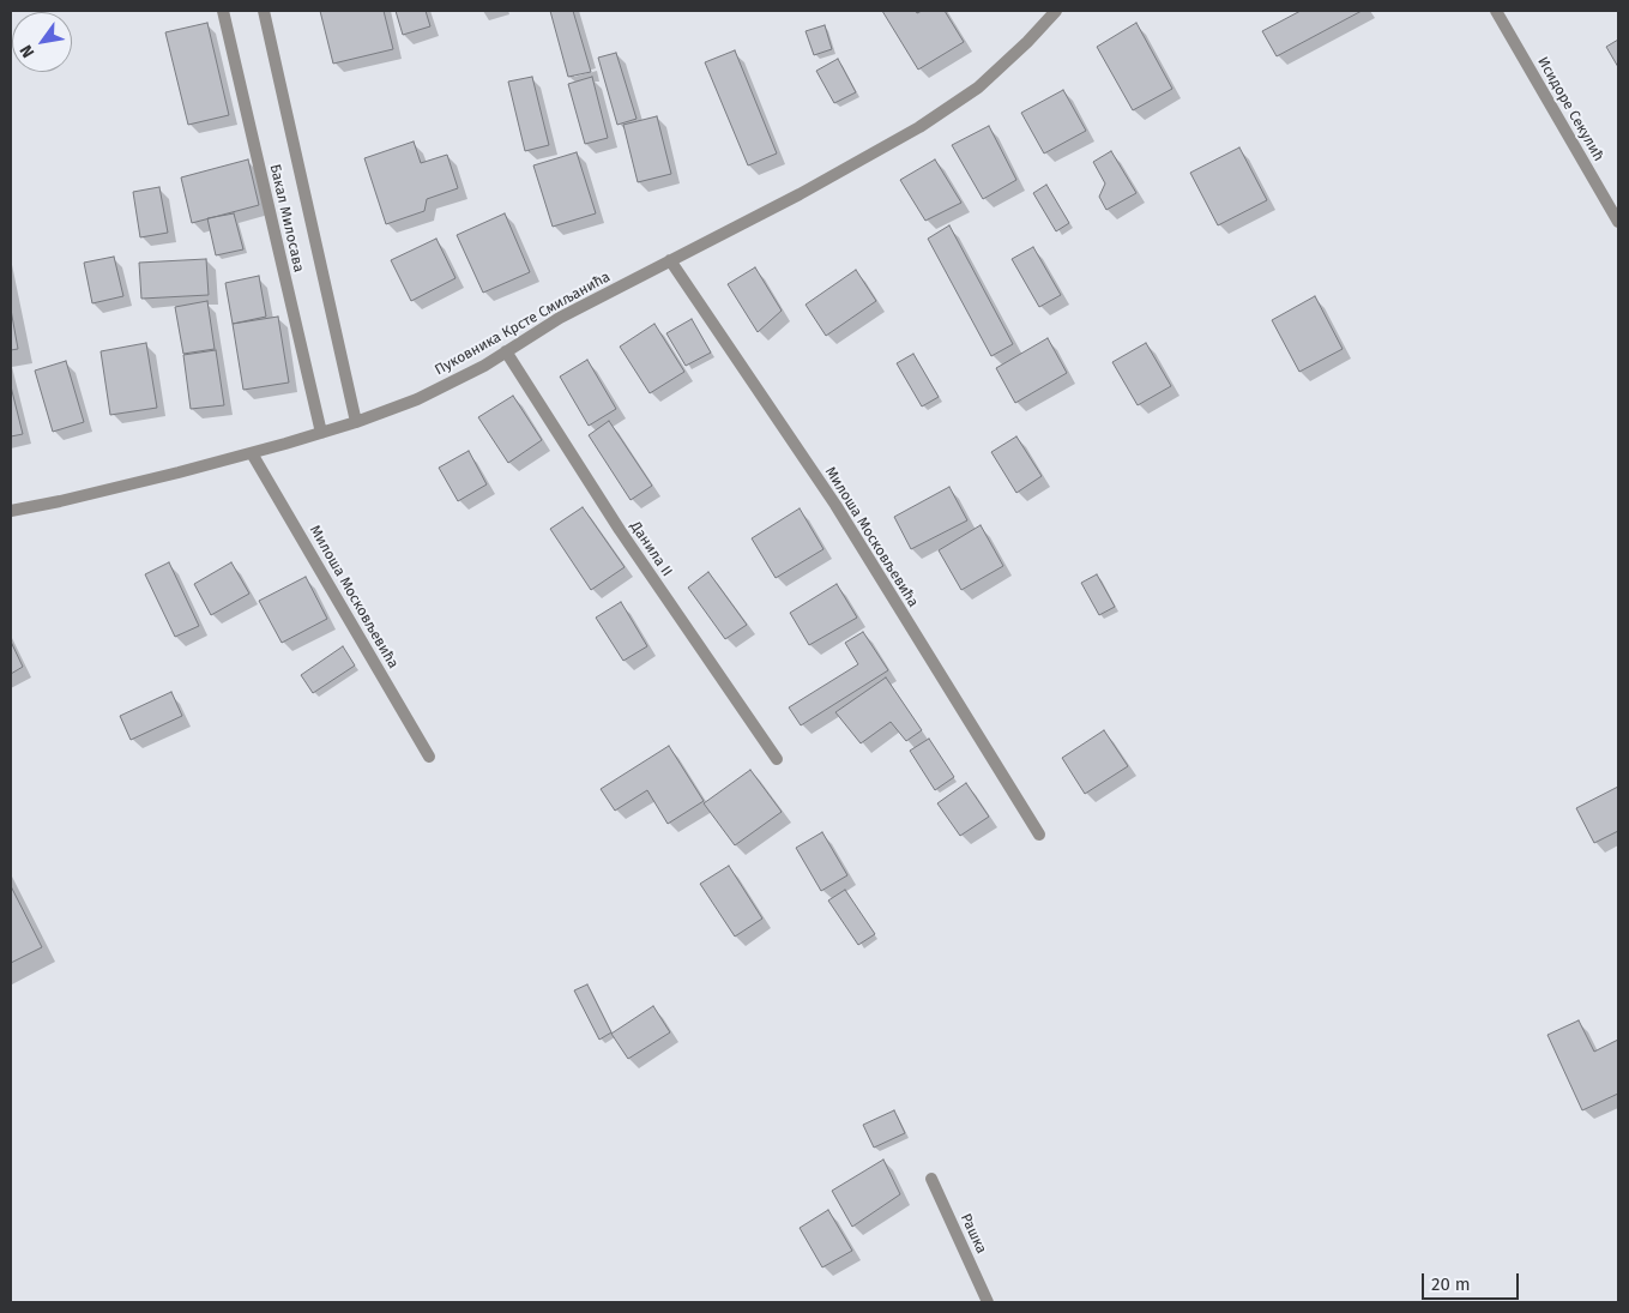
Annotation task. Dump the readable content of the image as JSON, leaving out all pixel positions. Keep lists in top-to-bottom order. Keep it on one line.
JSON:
{"streets":{"street":["Исидоре Секулић","Бакал Милосава","Пуковника Крсте Смиљанића","Милоша Московљевића","Данила II","Рашка"]},"crossings":[["Бакал Милосава","Пуковника Крсте Смиљанића"],["Пуковника Крсте Смиљанића","Милоша Московљевића"],["Пуковника Крсте Смиљанића","Данила II"]],"scale_bar":"20 m","north":"bottom left"}
